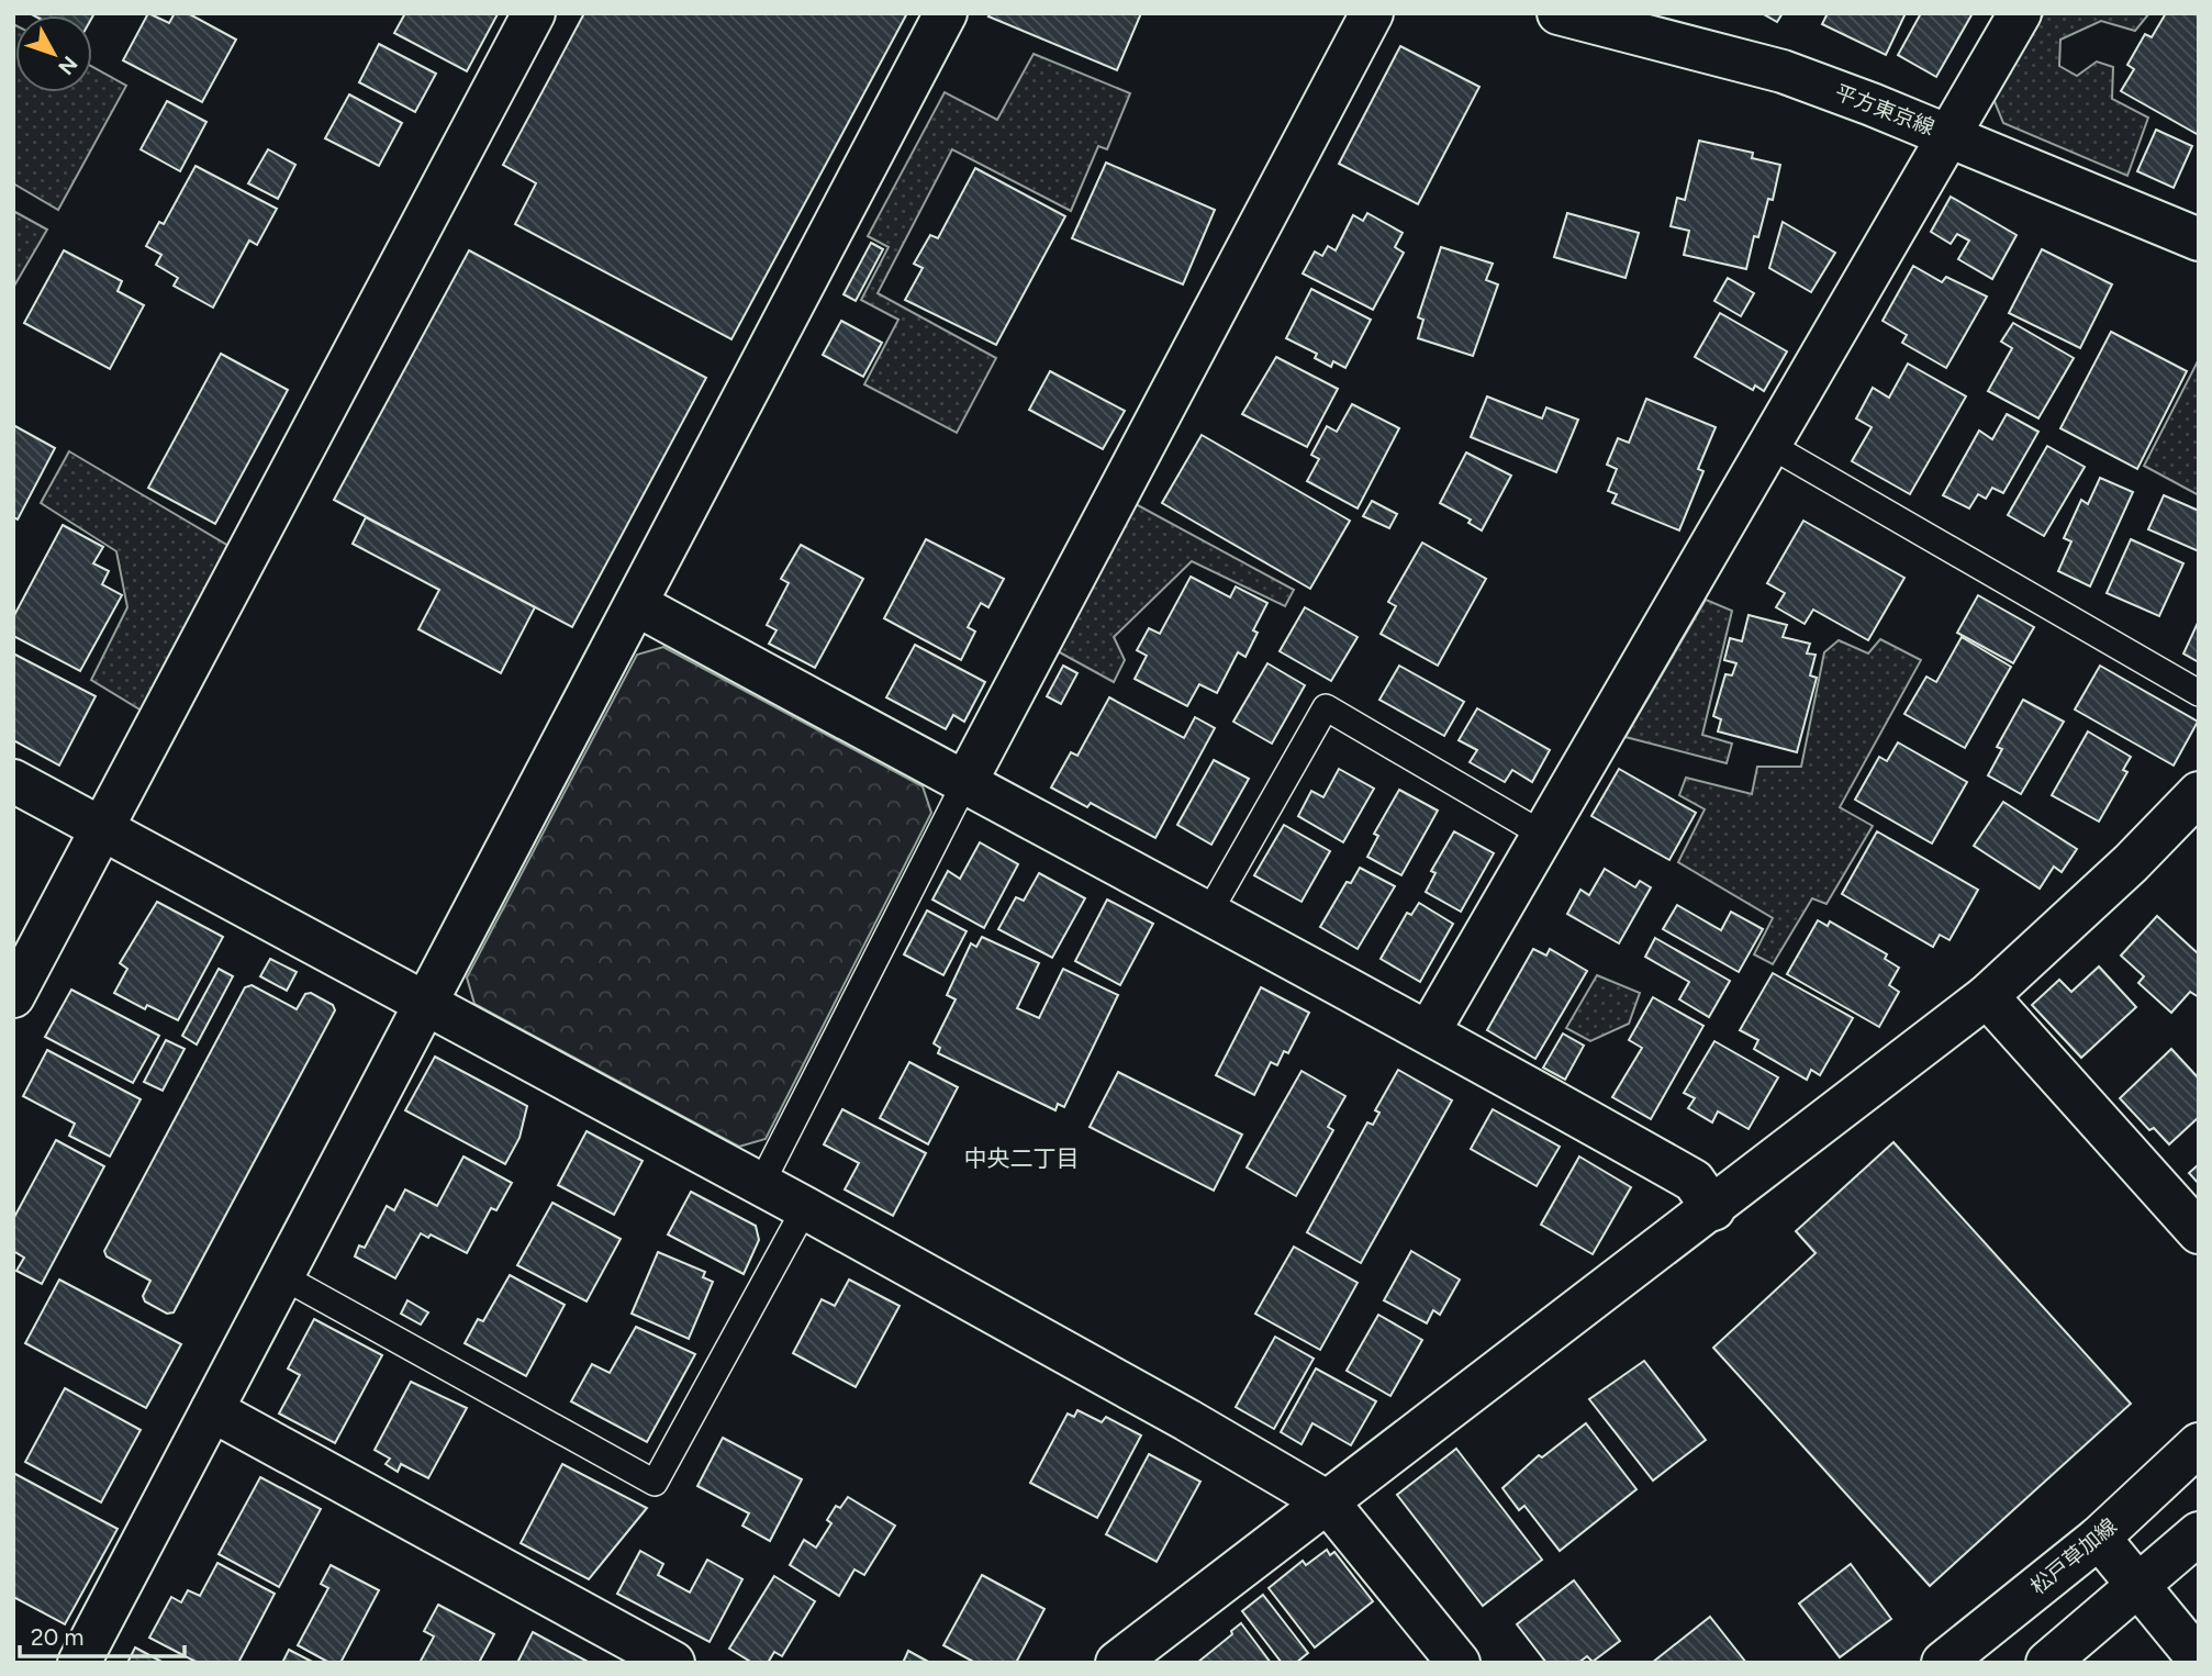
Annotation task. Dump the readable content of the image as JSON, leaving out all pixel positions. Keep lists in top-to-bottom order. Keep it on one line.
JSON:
{"streets":{"street":["平方東京線","松戸草加線"]},"districts":["中央二丁目"],"scale_bar":"20 m","north":"bottom right"}
